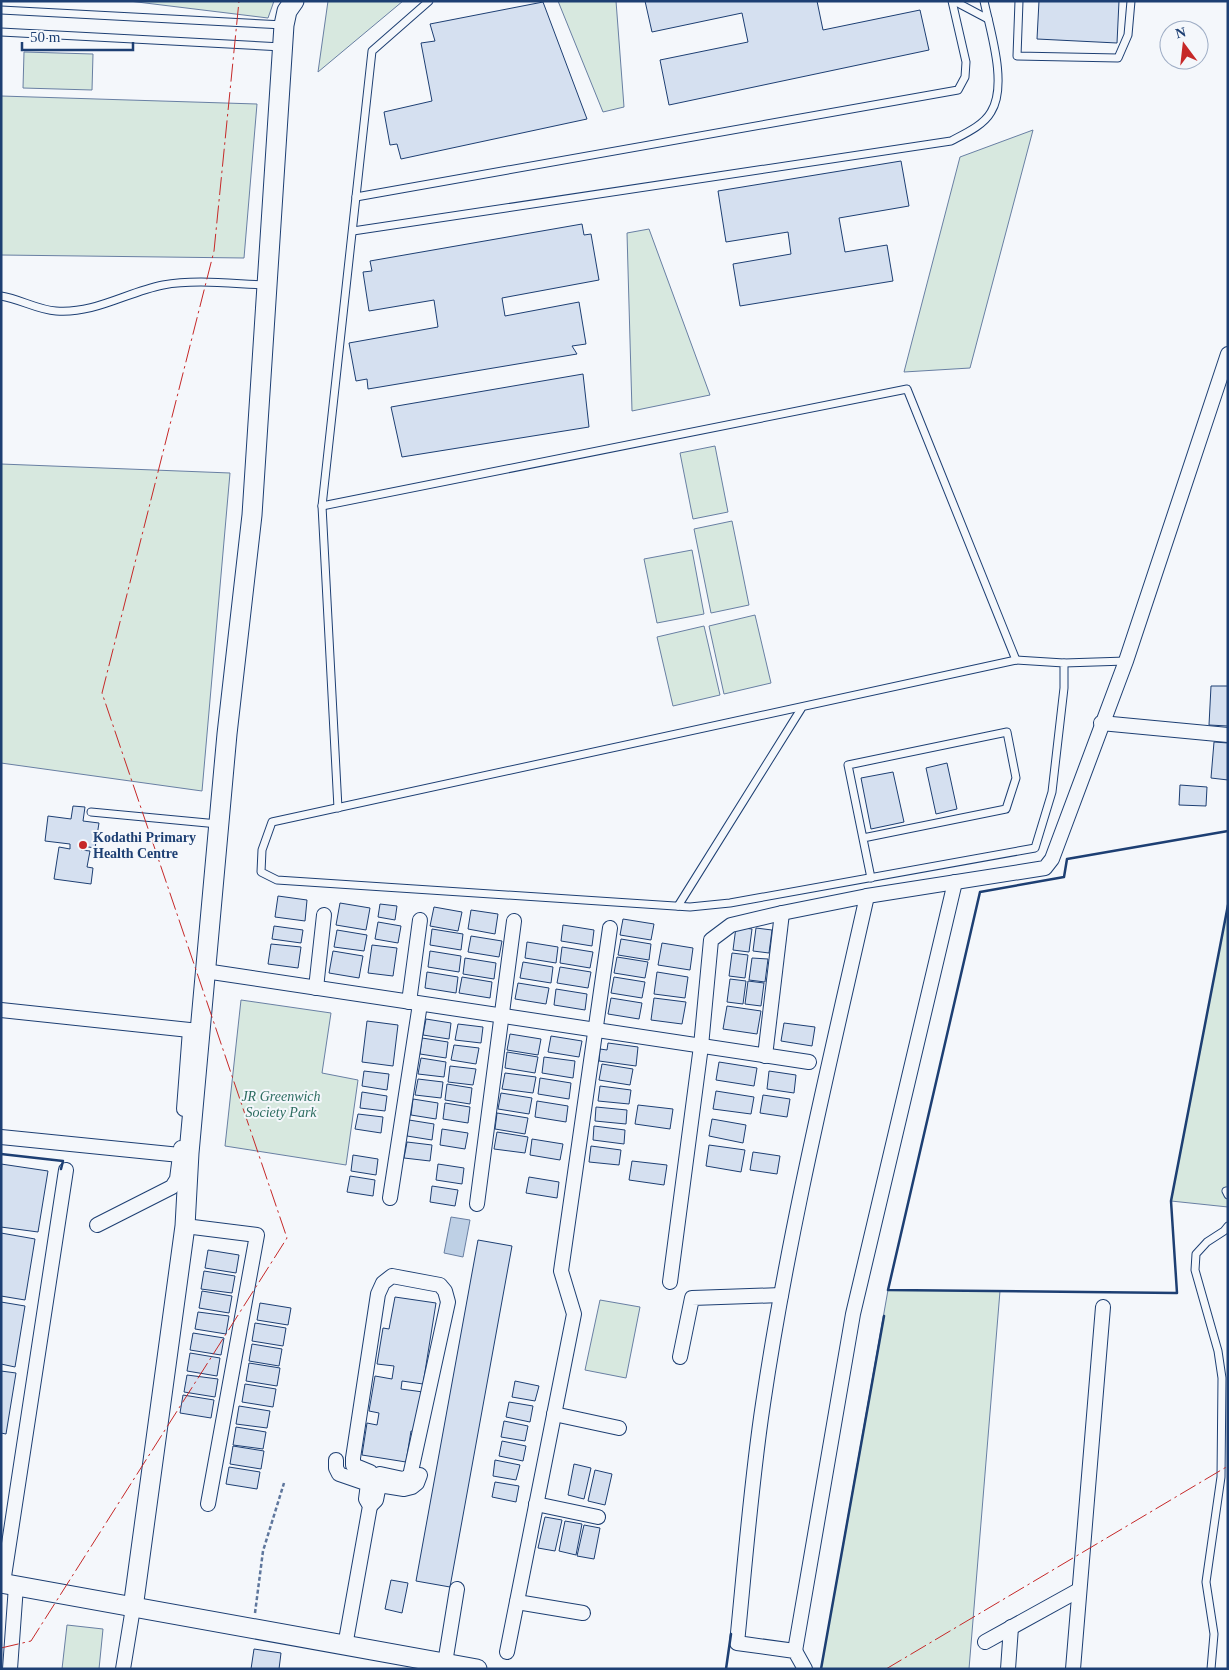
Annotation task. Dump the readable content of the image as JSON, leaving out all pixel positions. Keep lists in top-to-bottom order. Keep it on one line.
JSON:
{"parks":["JR Greenwich Society Park"],"places":["Kodathi Primary Health Centre"],"scale_bar":"50 m","north":"top"}
